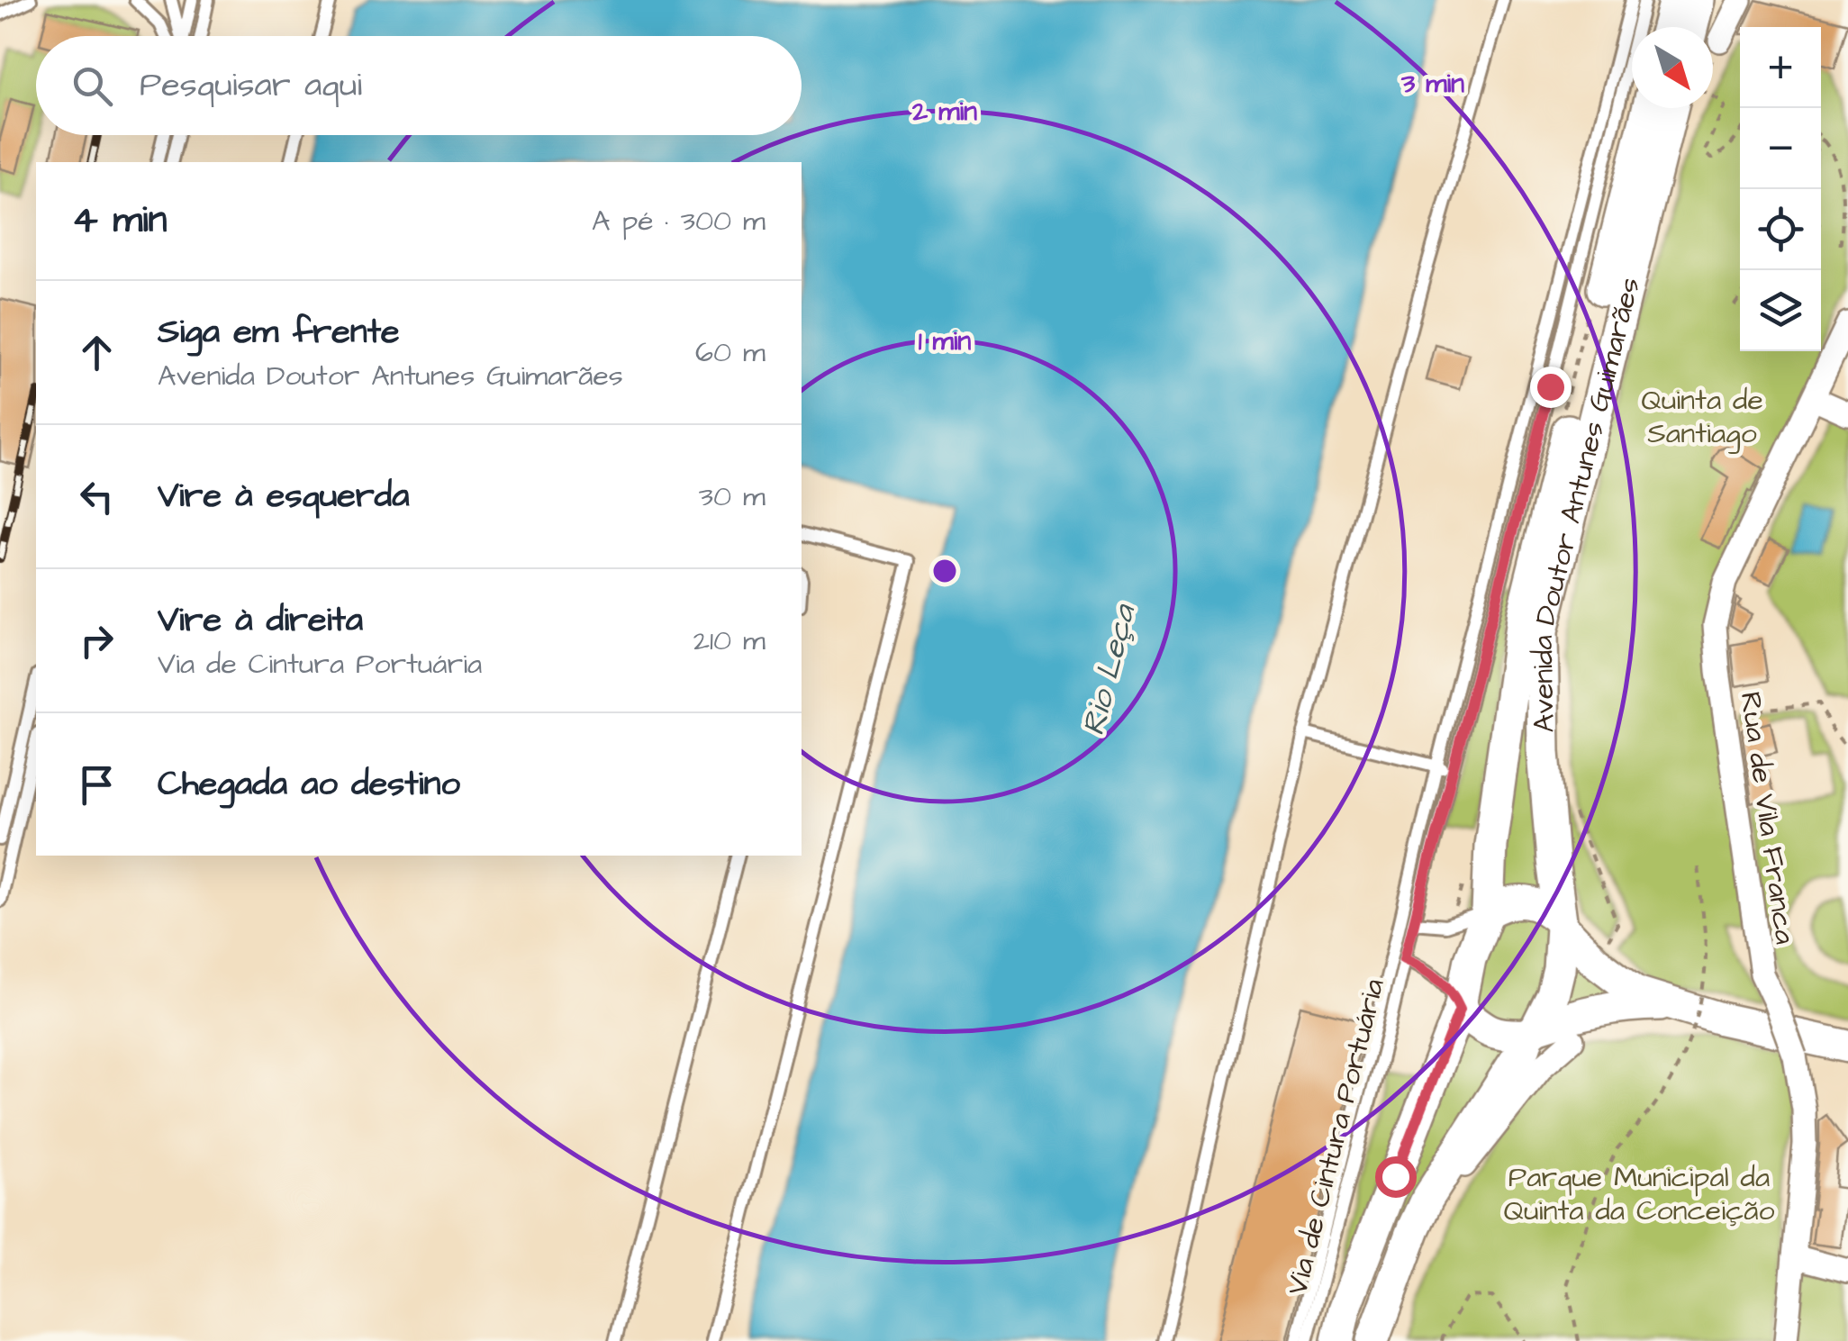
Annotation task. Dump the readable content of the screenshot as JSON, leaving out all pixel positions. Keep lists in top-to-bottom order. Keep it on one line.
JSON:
{"streets":{"main road":["Avenida Doutor Antunes Guimarães"],"street":["Rua de Vila Franca"],"lane":["Via de Cintura Portuária"]},"water":["Rio Leça"],"parks":["Quinta de Santiago","Parque Municipal da Quinta da Conceição"],"north":"bottom right","page":{"map_buttons":["+","−"],"search":"Pesquisar aqui","heading":["4 min","A pé · 300 m"],"list":[["Siga em frente","Avenida Doutor Antunes Guimarães","60 m"],["Vire à esquerda","30 m"],["Vire à direita","Via de Cintura Portuária","210 m"],"Chegada ao destino"]},"rings":["3 min","2 min","1 min"]}
